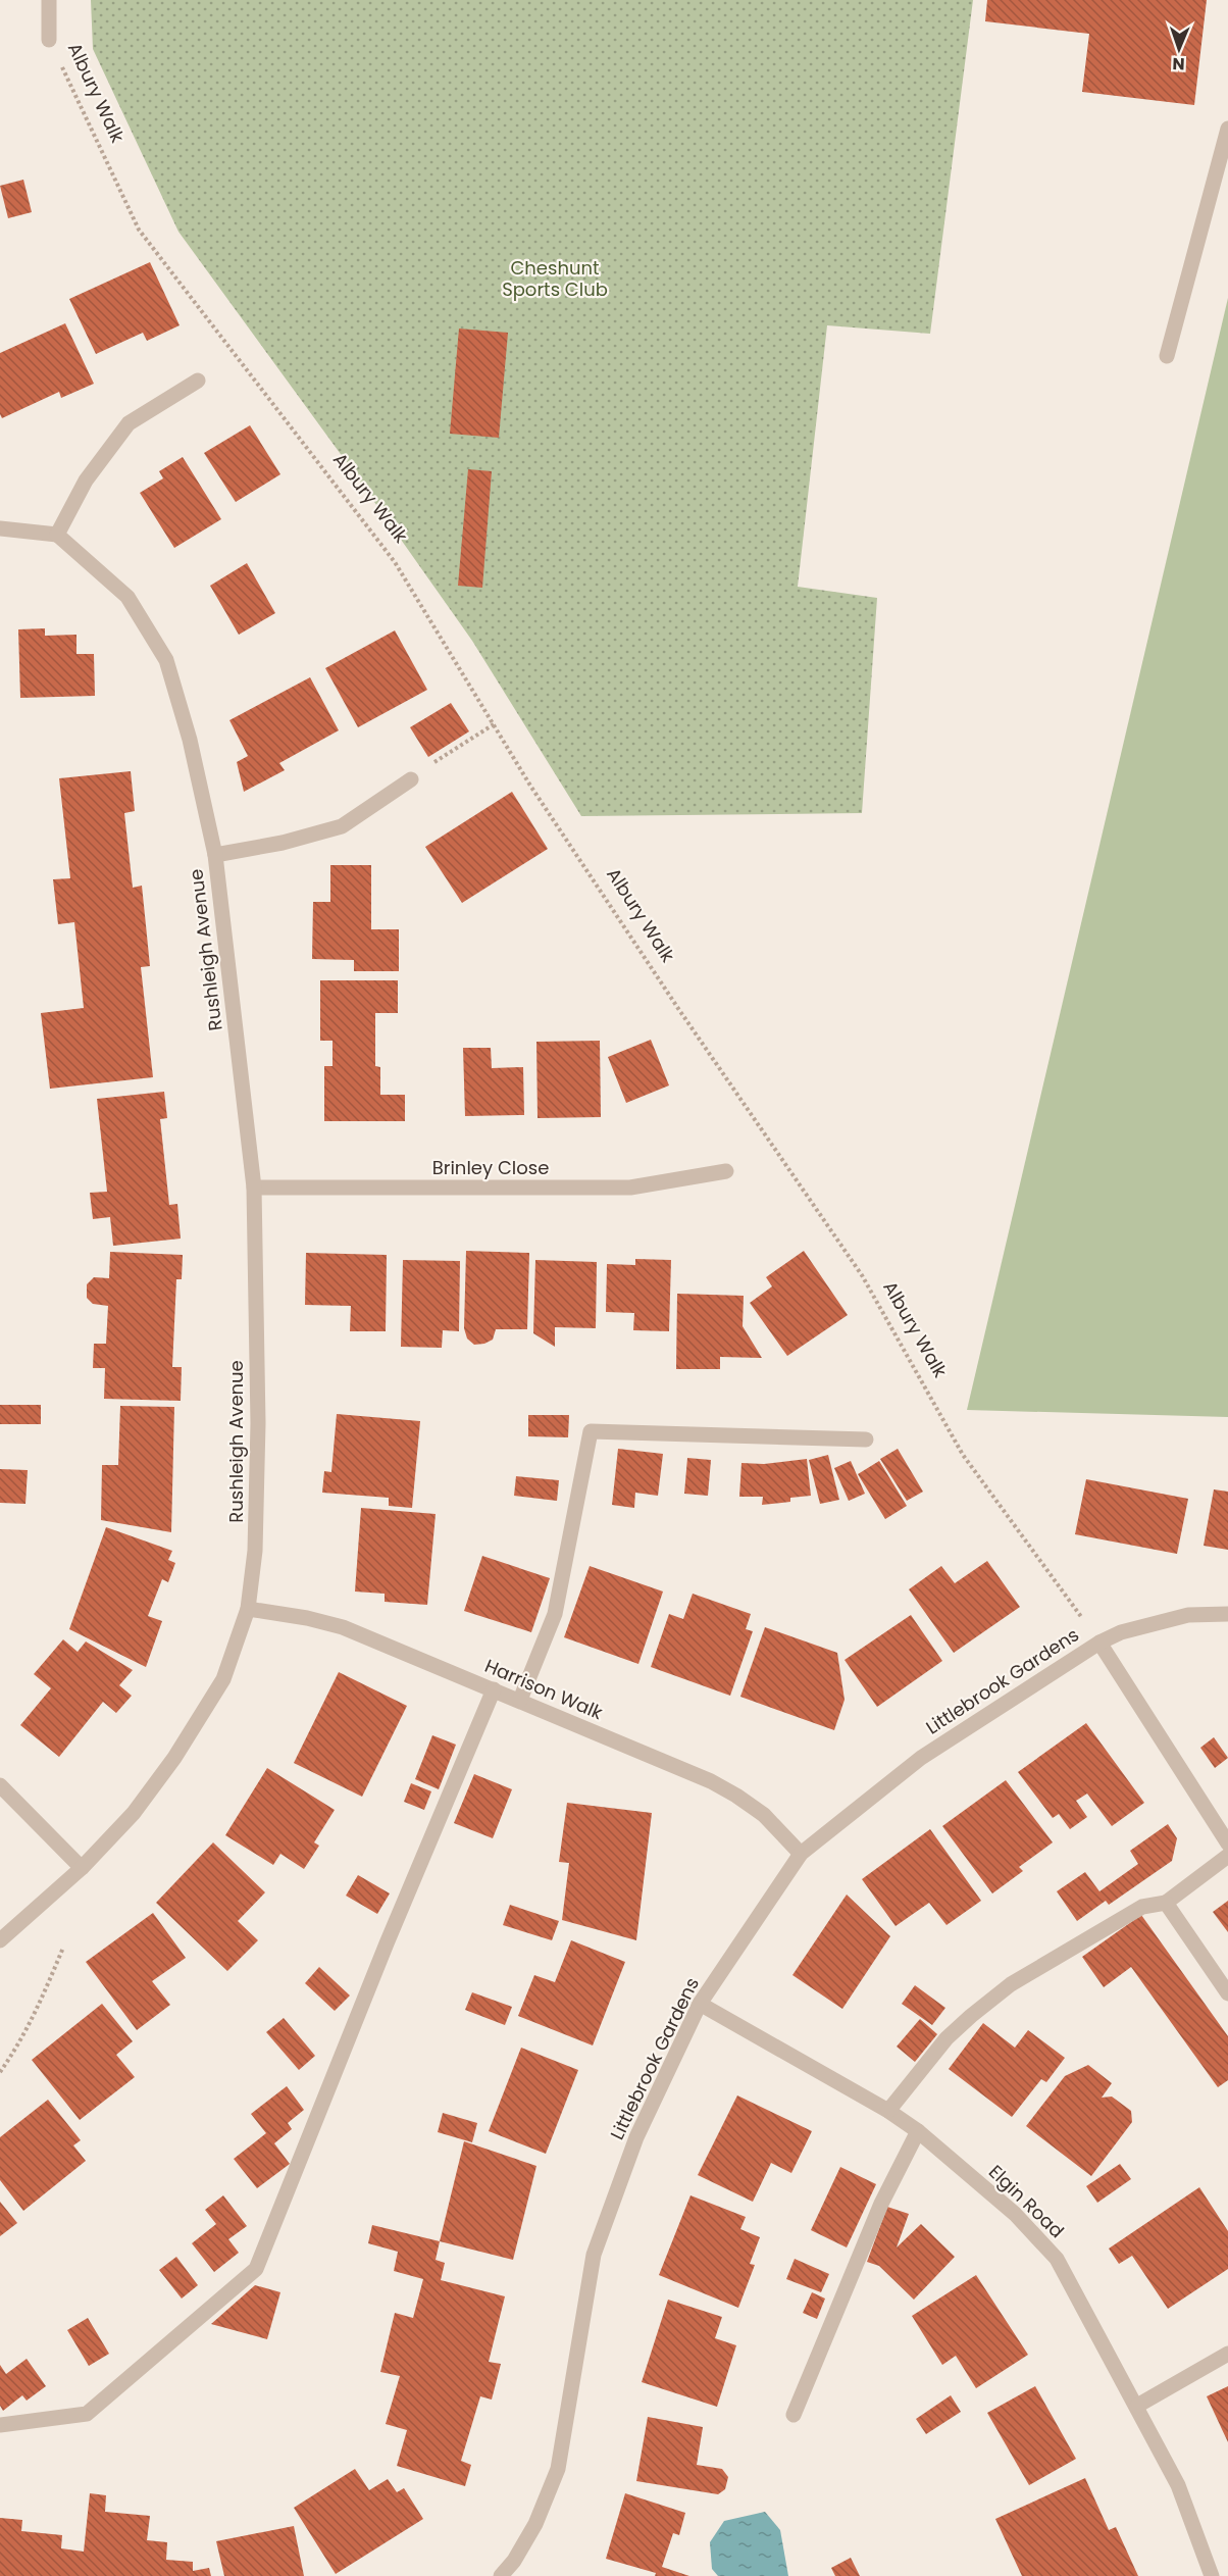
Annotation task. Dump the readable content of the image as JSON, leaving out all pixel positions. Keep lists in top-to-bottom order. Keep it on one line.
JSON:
{"streets":{"street":["Albury Walk","Rushleigh Avenue","Brinley Close","Littlebrook Gardens","Harrison Walk","Elgin Road"]},"crossings":[["Albury Walk","Littlebrook Gardens"],["Rushleigh Avenue","Brinley Close"],["Rushleigh Avenue","Harrison Walk"],["Littlebrook Gardens","Harrison Walk"],["Littlebrook Gardens","Elgin Road"]],"parks":["Cheshunt Sports Club"],"north":"bottom"}
